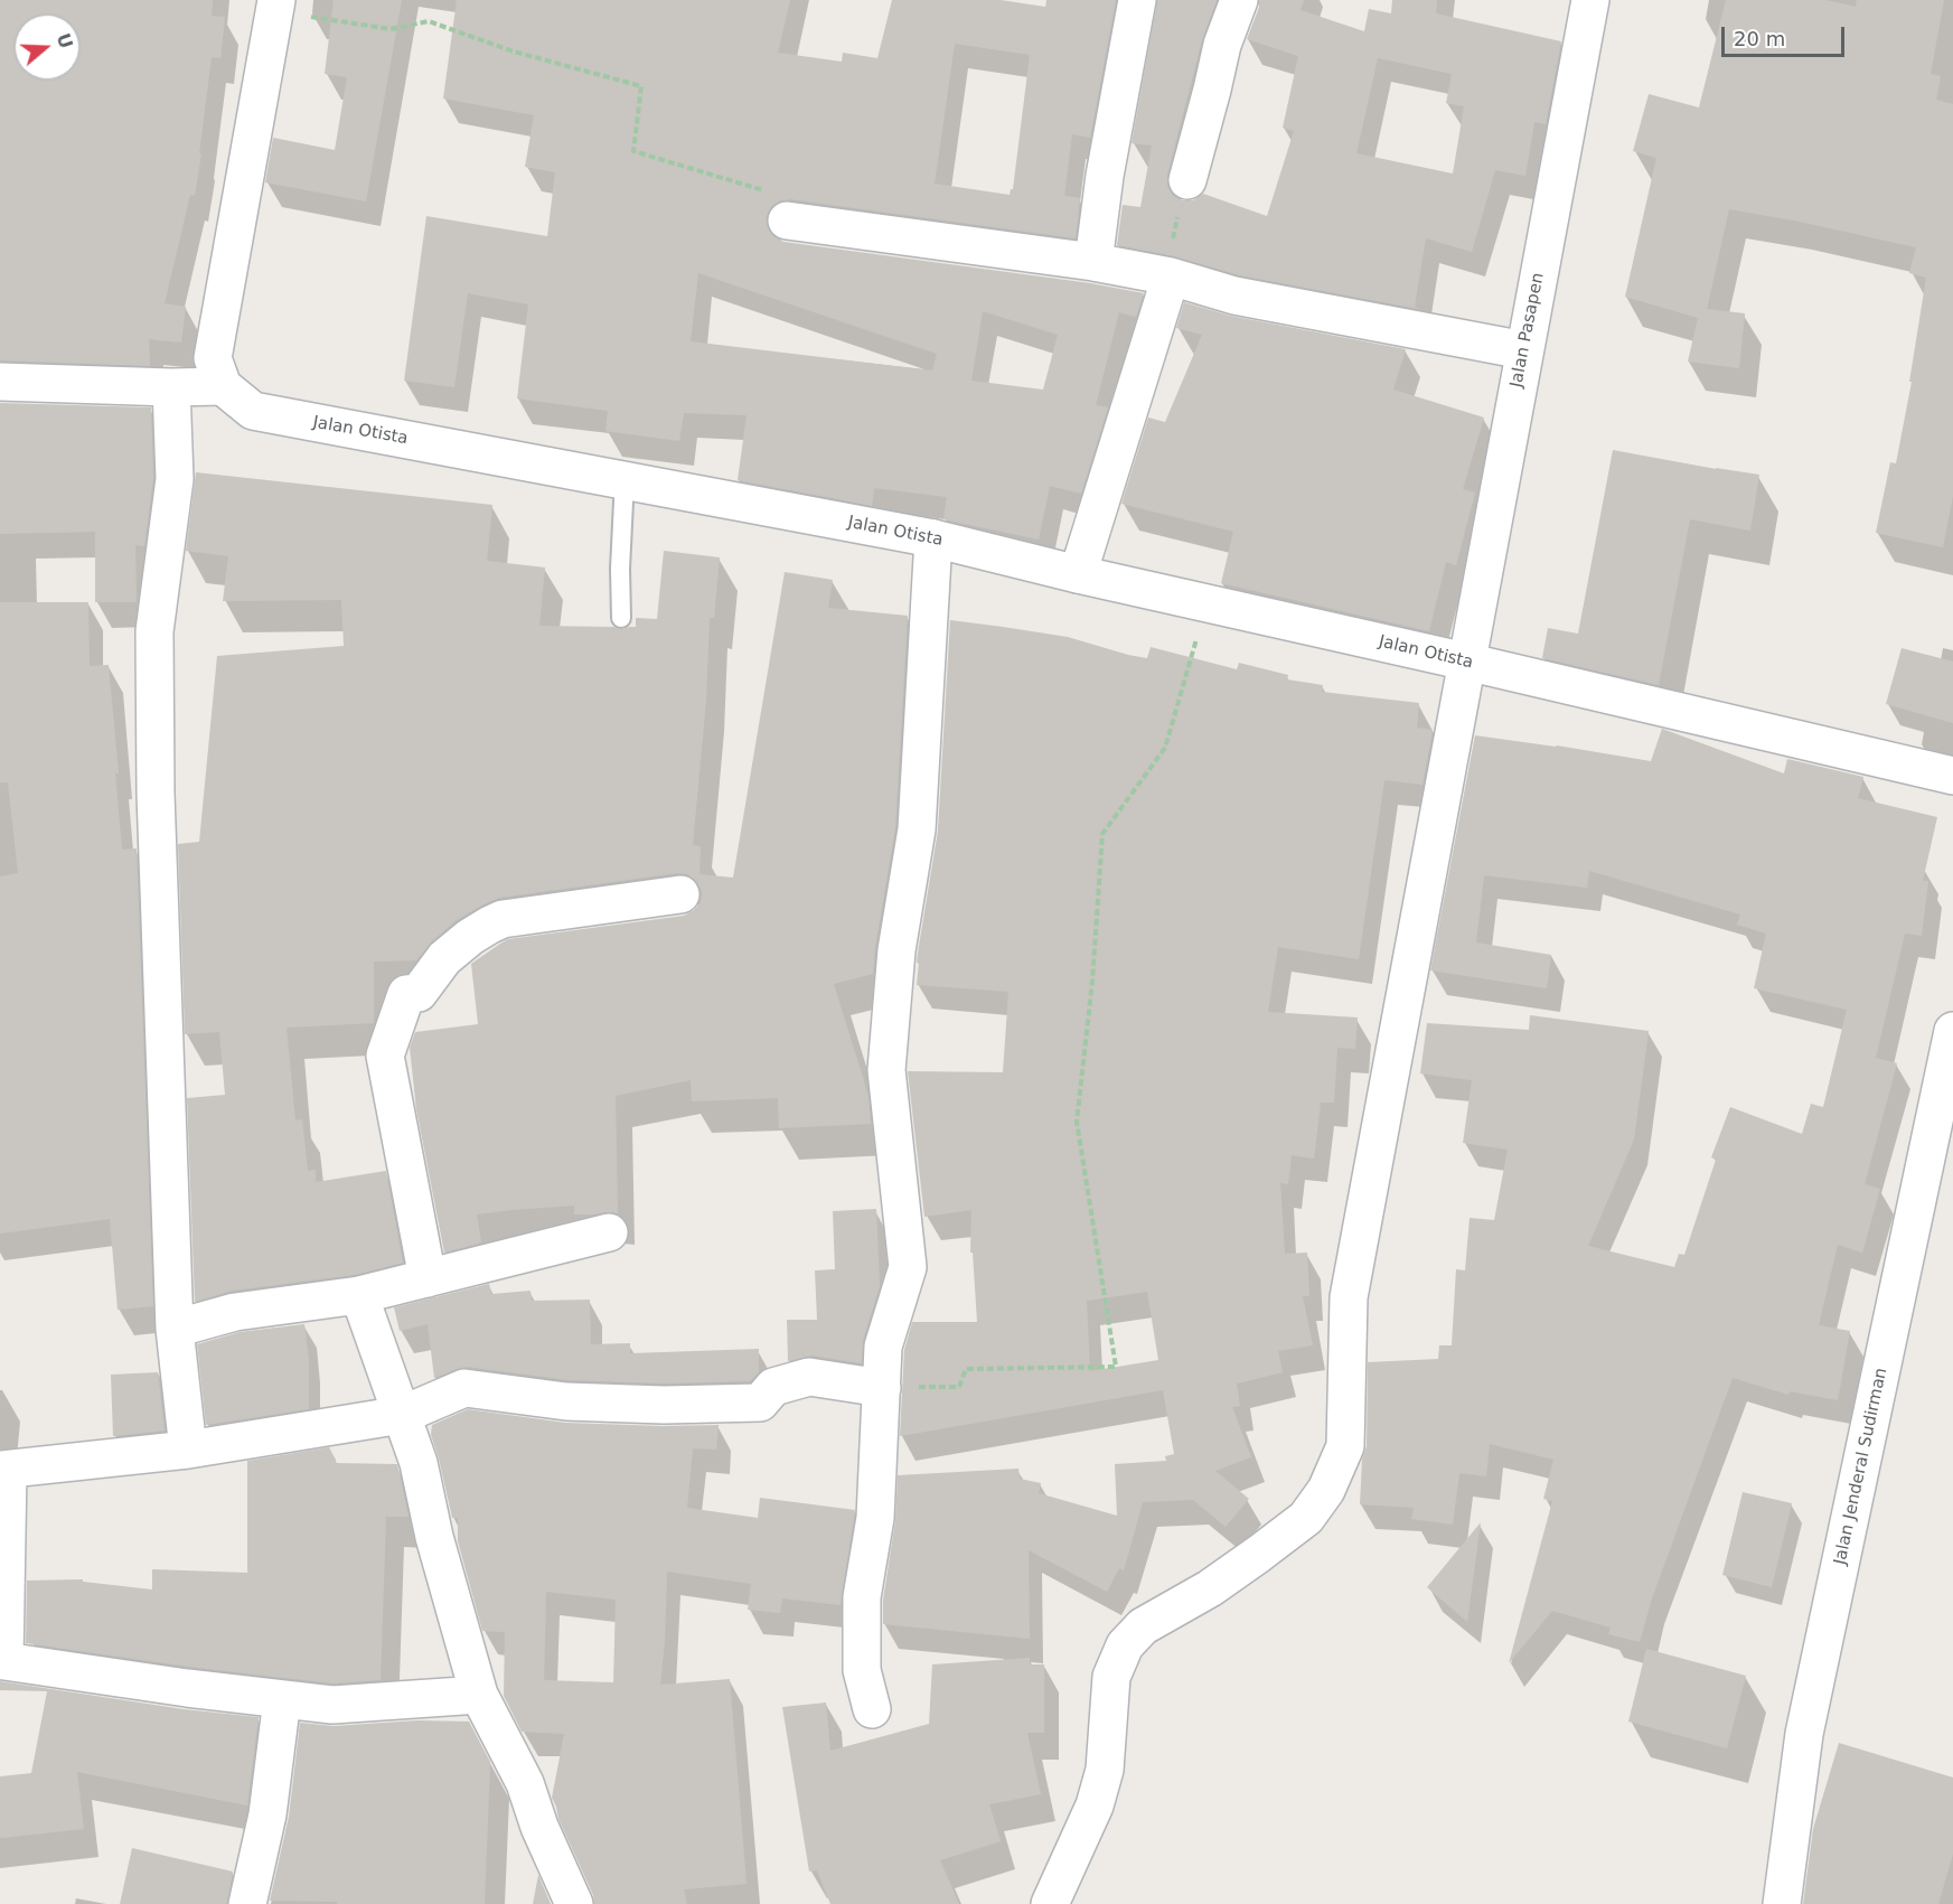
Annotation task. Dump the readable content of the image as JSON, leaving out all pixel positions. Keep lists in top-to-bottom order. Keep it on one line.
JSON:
{"streets":{"street":["Jalan Pasapen","Jalan Otista","Jalan Jenderal Sudirman"]},"crossings":[["Jalan Pasapen","Jalan Otista"]],"scale_bar":"20 m","north":"right"}
